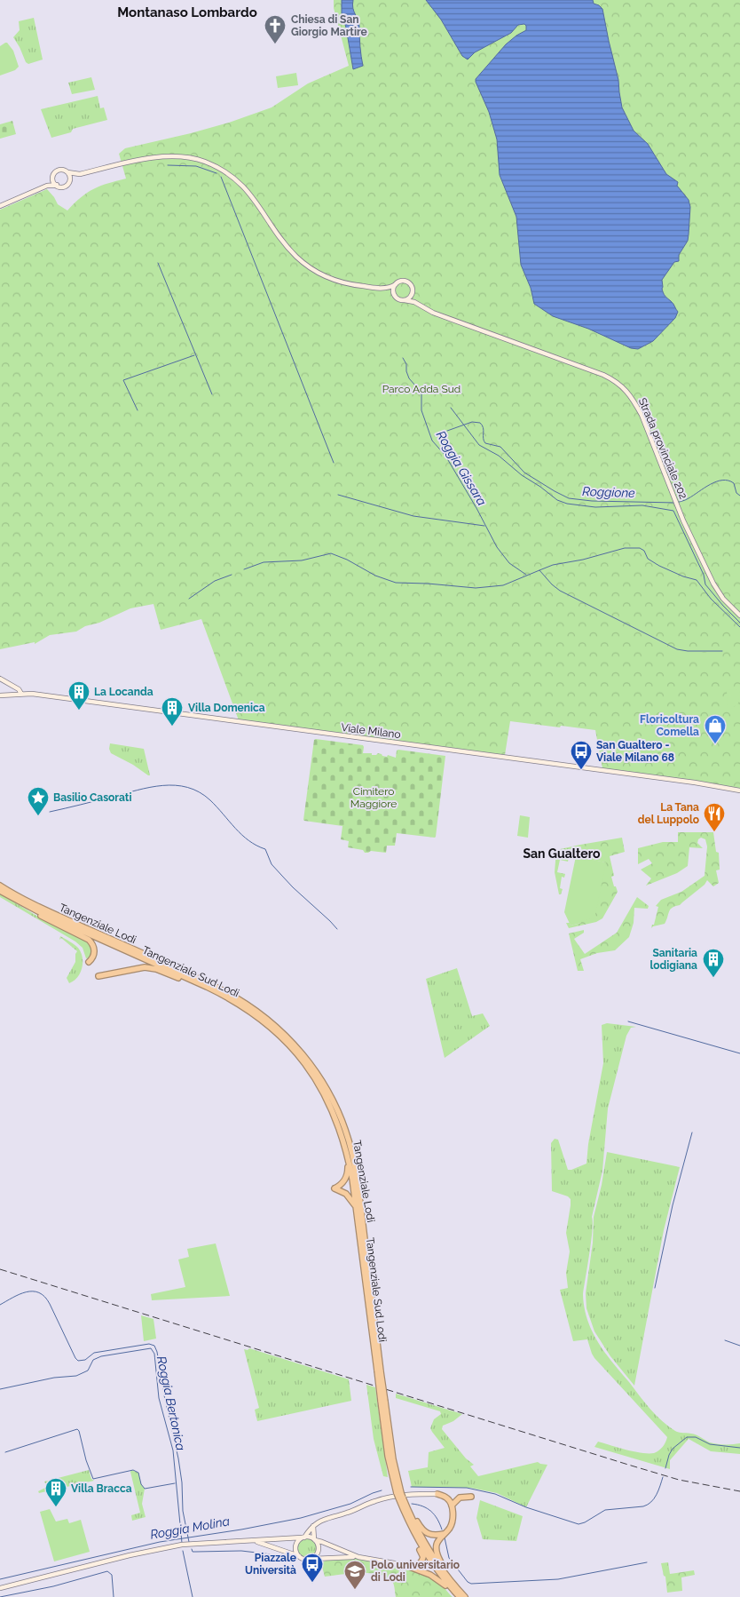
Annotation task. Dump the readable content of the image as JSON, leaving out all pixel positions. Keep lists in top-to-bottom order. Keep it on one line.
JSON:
{"streets":{"highway":["Tangenziale Lodi","Tangenziale Sud Lodi"],"street":["Strada provinciale 202","Viale Milano"]},"crossings":[["Tangenziale Lodi","Tangenziale Sud Lodi"]],"districts":["Montanaso Lombardo","San Gualtero"],"water":["Roggia Gissara","Roggione","Roggia Bertonica","Roggia Molina"],"parks":["Parco Adda Sud","Cimitero Maggiore"],"places":{"church":["Chiesa di San Giorgio Martire"],"building":["La Locanda","Villa Domenica","Sanitaria lodigiana","Villa Bracca"],"shop":["Floricoltura Comella"],"bus stop":["San Gualtero - Viale Milano 68","Piazzale Università"],"place":["Basilio Casorati"],"restaurant":["La Tana del Luppolo"],"school or university":["Polo universitario di Lodi"]}}
